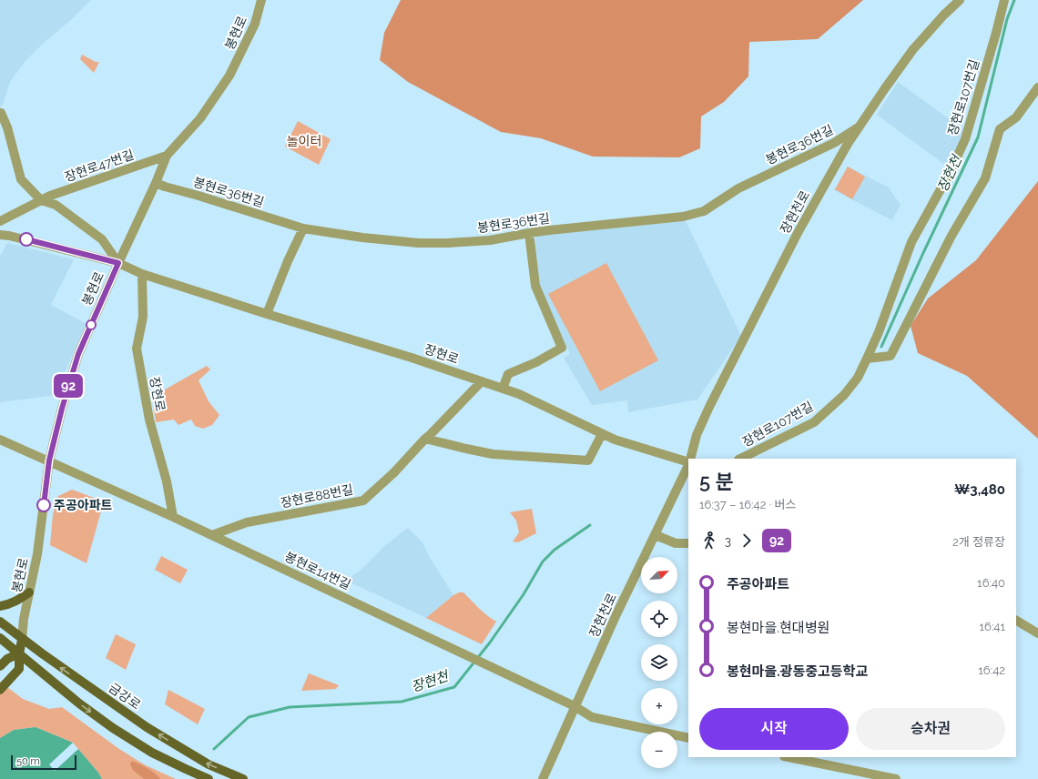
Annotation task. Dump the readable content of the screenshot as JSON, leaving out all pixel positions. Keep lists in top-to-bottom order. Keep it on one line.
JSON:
{"streets":{"main road":["금강로"],"street":["봉현로","장현로107번길","봉현로36번길","장현로47번길","장현천로","장현로","장현로88번길","봉현로14번길"]},"crossings":[["봉현로","봉현로36번길"],["봉현로","장현로47번길"],["봉현로","장현로"],["봉현로","봉현로14번길"],["봉현로","금강로"],["봉현로36번길","장현천로"],["장현천로","봉현로14번길"],["장현로","장현로88번길"],["장현로","봉현로14번길"],["장현로88번길","봉현로14번길"]],"water":["장현천"],"parks":["놀이터"],"places":["주공아파트"],"lines":["bus line 92"],"scale_bar":"50 m","north":"top right","page":{"on_map":"92","heading":["5 분","16:37 – 16:42 · 버스","₩3,480"],"legs":["3","92","2개 정류장"],"map_buttons":["+","−"],"list":[{"name":"주공아파트","value":"16:40"},{"name":"봉현마을.현대병원","value":"16:41"},{"name":"봉현마을.광동중고등학교","value":"16:42"}],"buttons":["시작","승차권"],"scale":"50 m"}}
